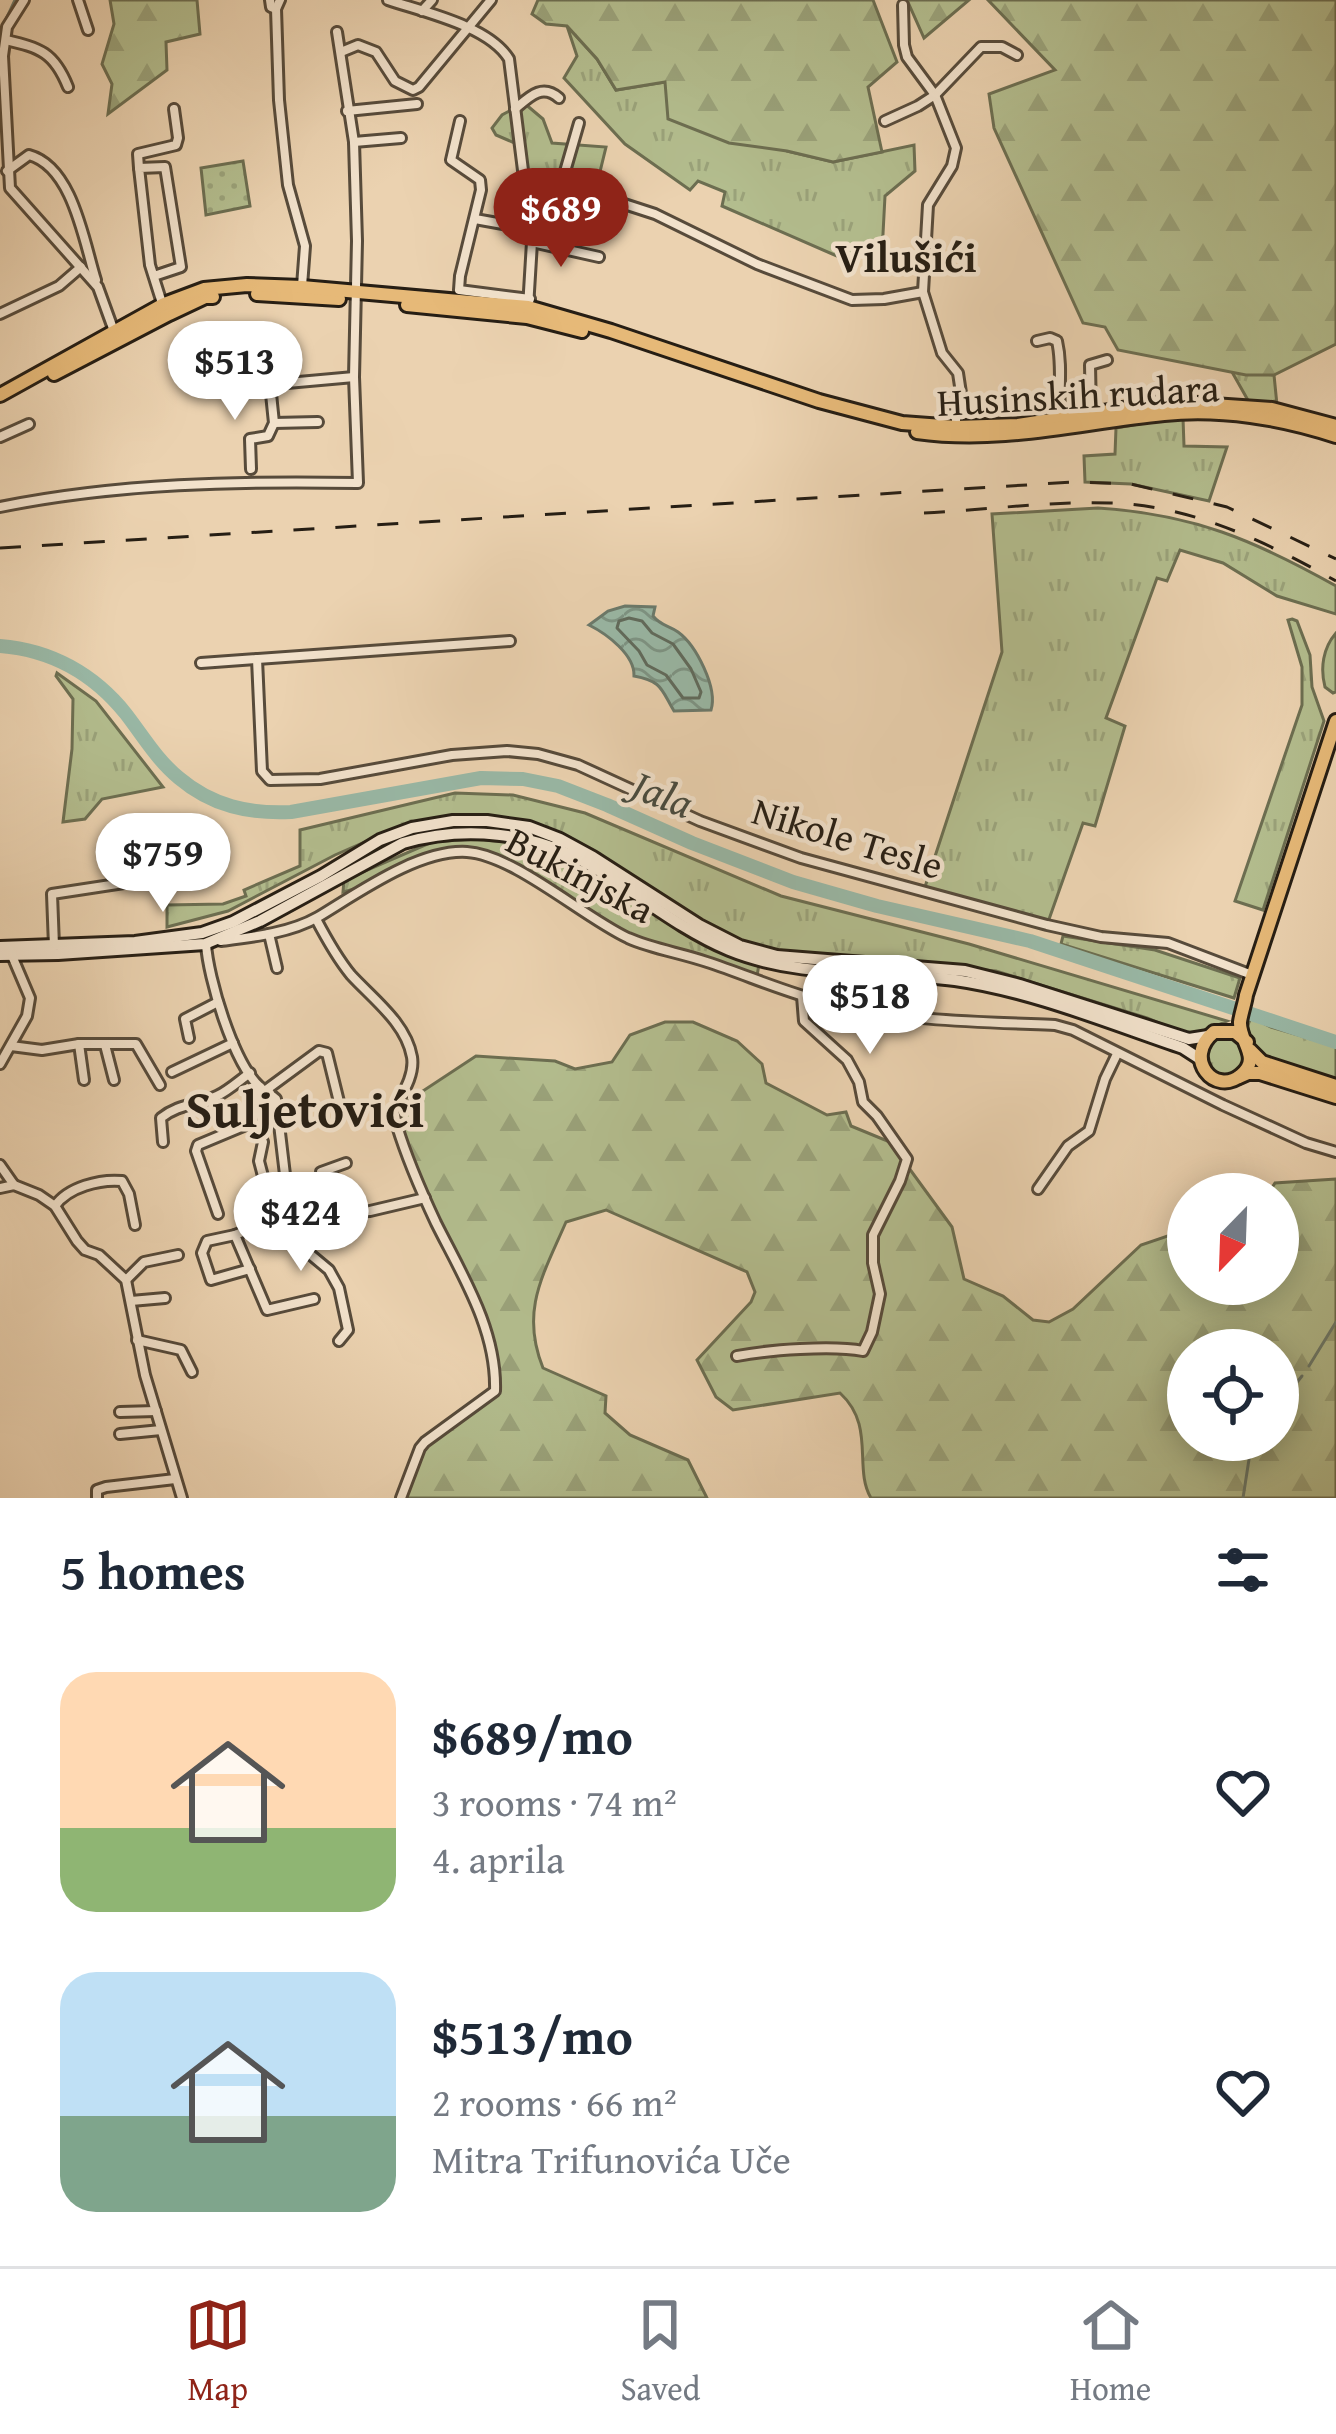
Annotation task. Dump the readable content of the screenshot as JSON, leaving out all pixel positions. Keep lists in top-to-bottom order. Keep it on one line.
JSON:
{"streets":{"main road":["Husinskih rudara"],"street":["Nikole Tesle","Bukinjska"]},"districts":["Vilušići","Suljetovići"],"water":["Jala"],"north":"bottom left","page":{"price":["$689","$513","$759","$518","$424"],"heading":"5 homes","list":[{"name":"$689/mo","note":"3 rooms · 74 m² · 4. aprila"},{"name":"$513/mo","note":"2 rooms · 66 m² · Mitra Trifunovića Uče"}],"tabs":["Map","Saved","Home"]}}
